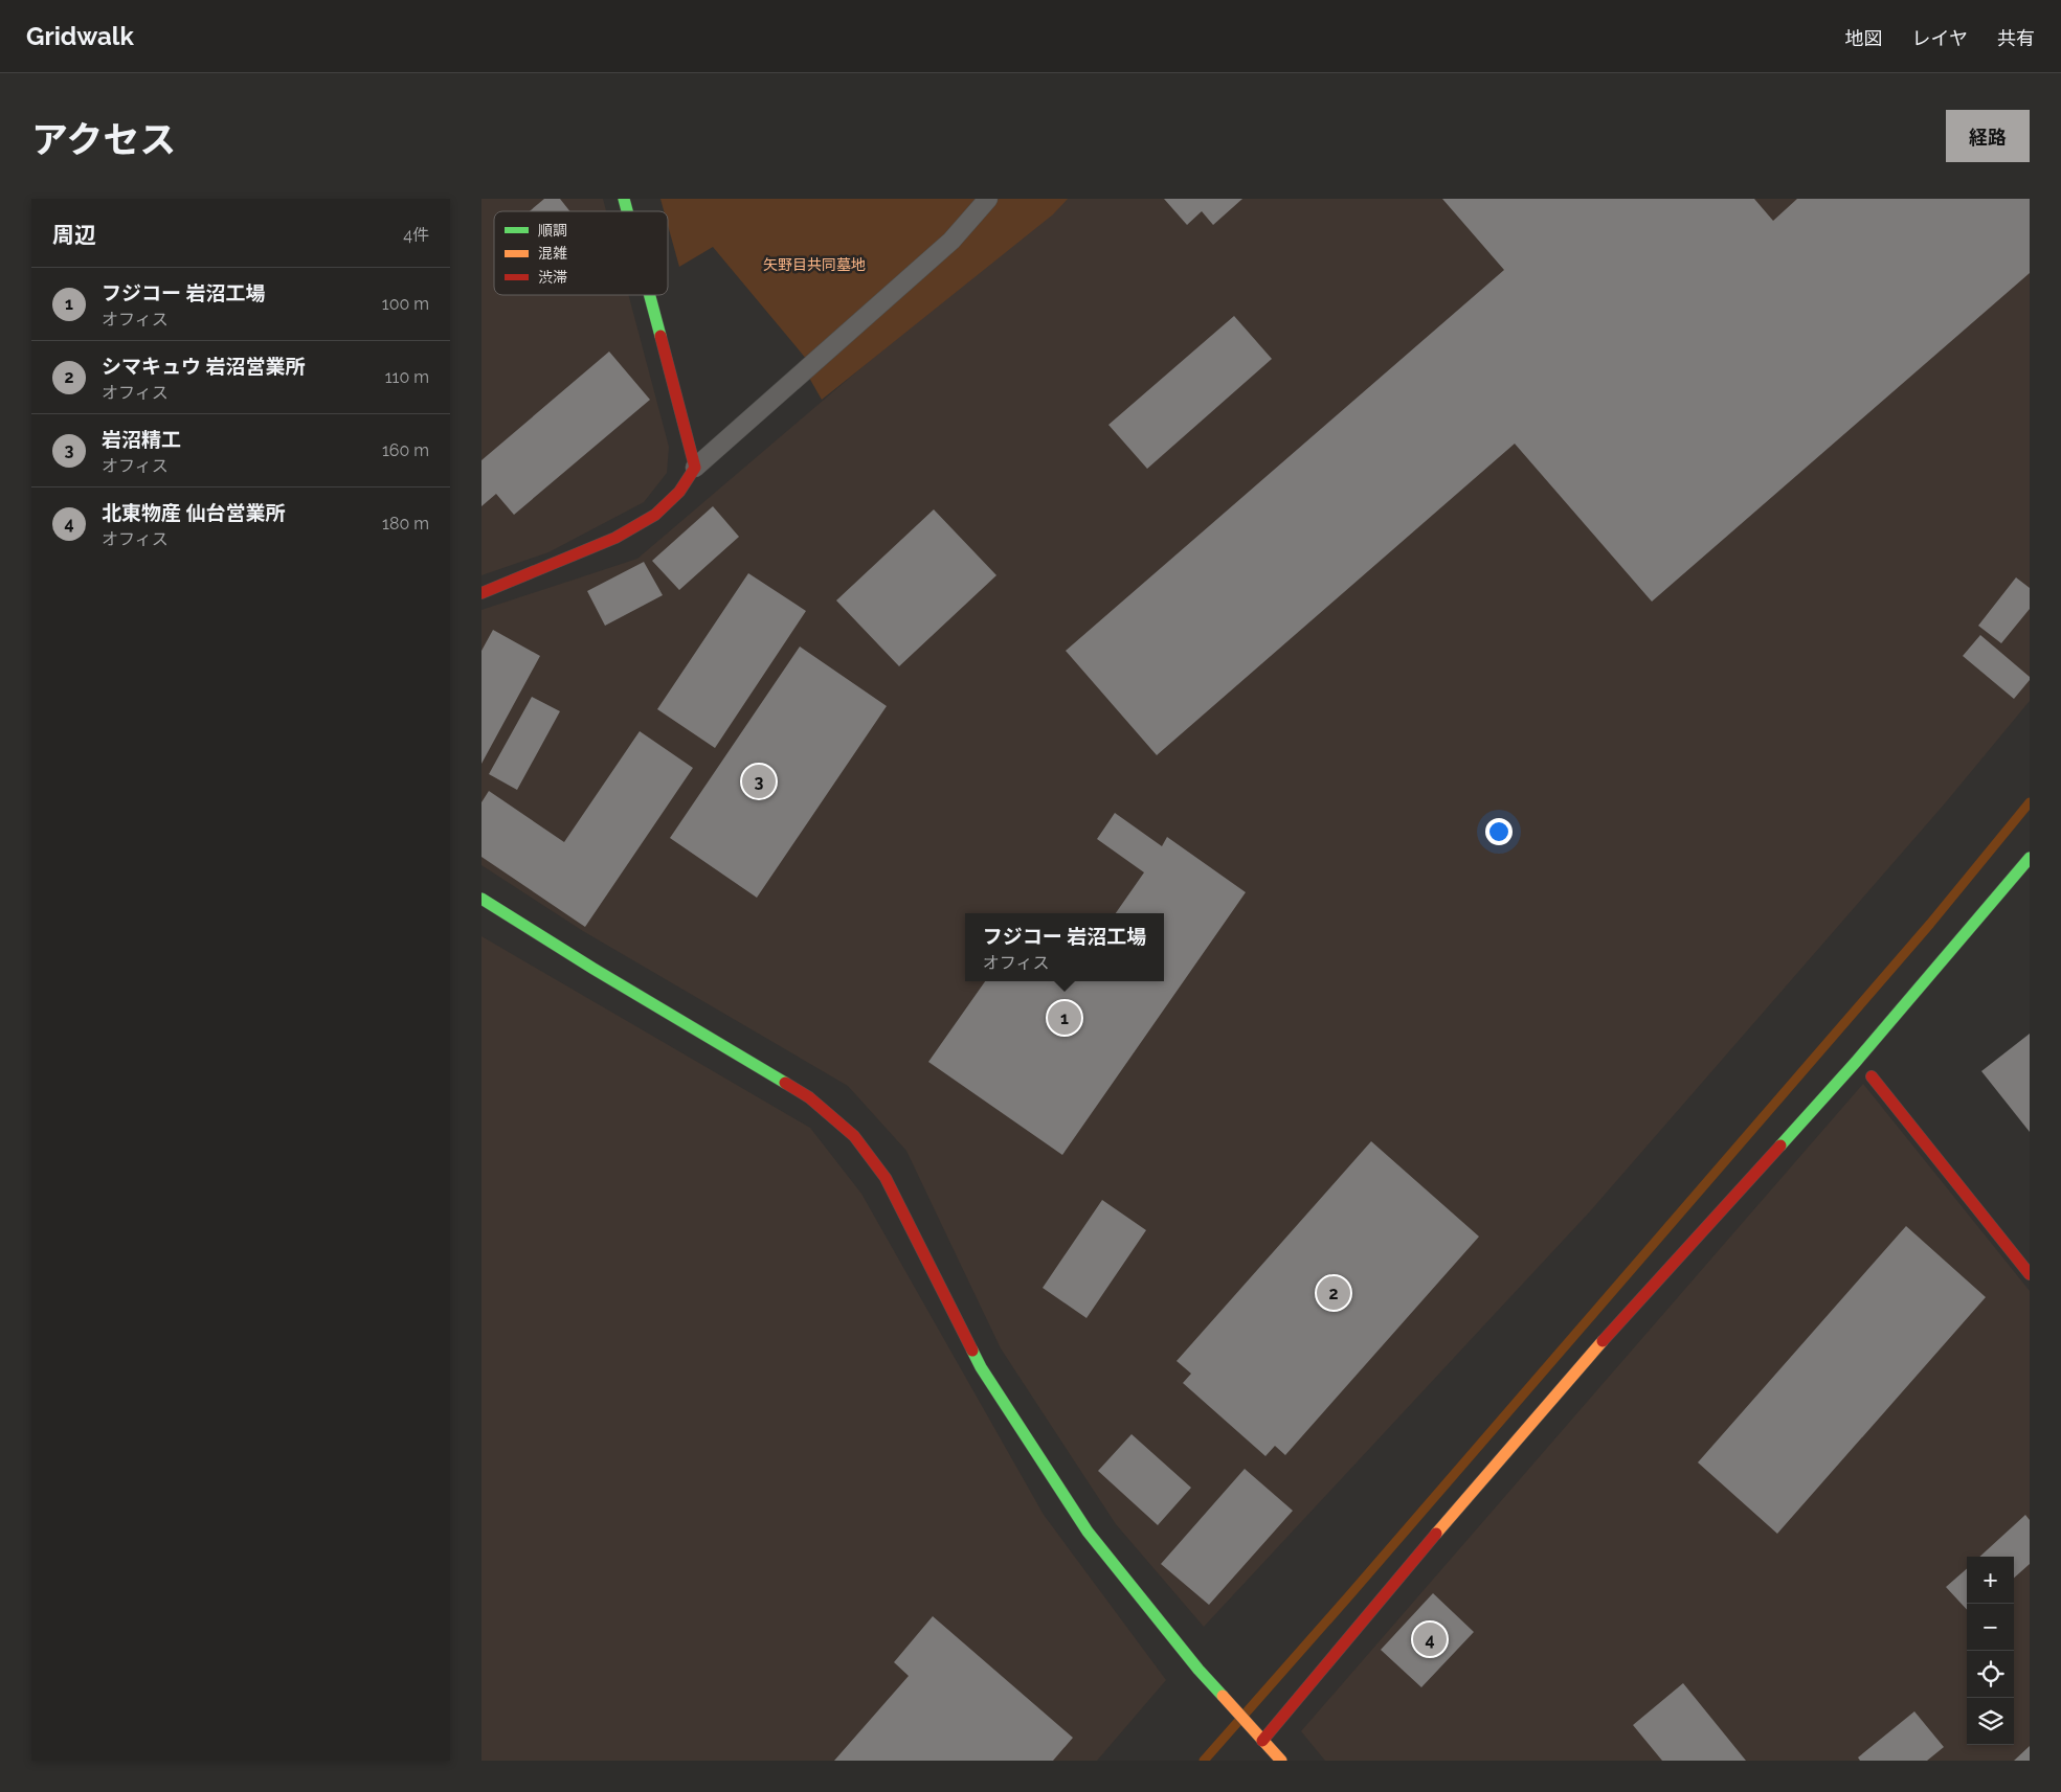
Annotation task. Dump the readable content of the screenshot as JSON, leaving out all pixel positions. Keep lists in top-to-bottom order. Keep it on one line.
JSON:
{"parks":["矢野目共同墓地"],"legend":["順調","混雑","渋滞"],"page":{"header":"Gridwalk","nav":["地図","レイヤ","共有"],"title":"アクセス","buttons":"経路","heading":["周辺","4件"],"list":[{"mark":"1","name":"フジコー 岩沼工場","note":"オフィス","value":"100 m"},{"mark":"2","name":"シマキュウ 岩沼営業所","note":"オフィス","value":"110 m"},{"mark":"3","name":"岩沼精工","note":"オフィス","value":"160 m"},{"mark":"4","name":"北東物産 仙台営業所","note":"オフィス","value":"180 m"}],"pins":["3","1","2","4"],"popup":["フジコー 岩沼工場","オフィス"],"map_buttons":["+","−"]}}
